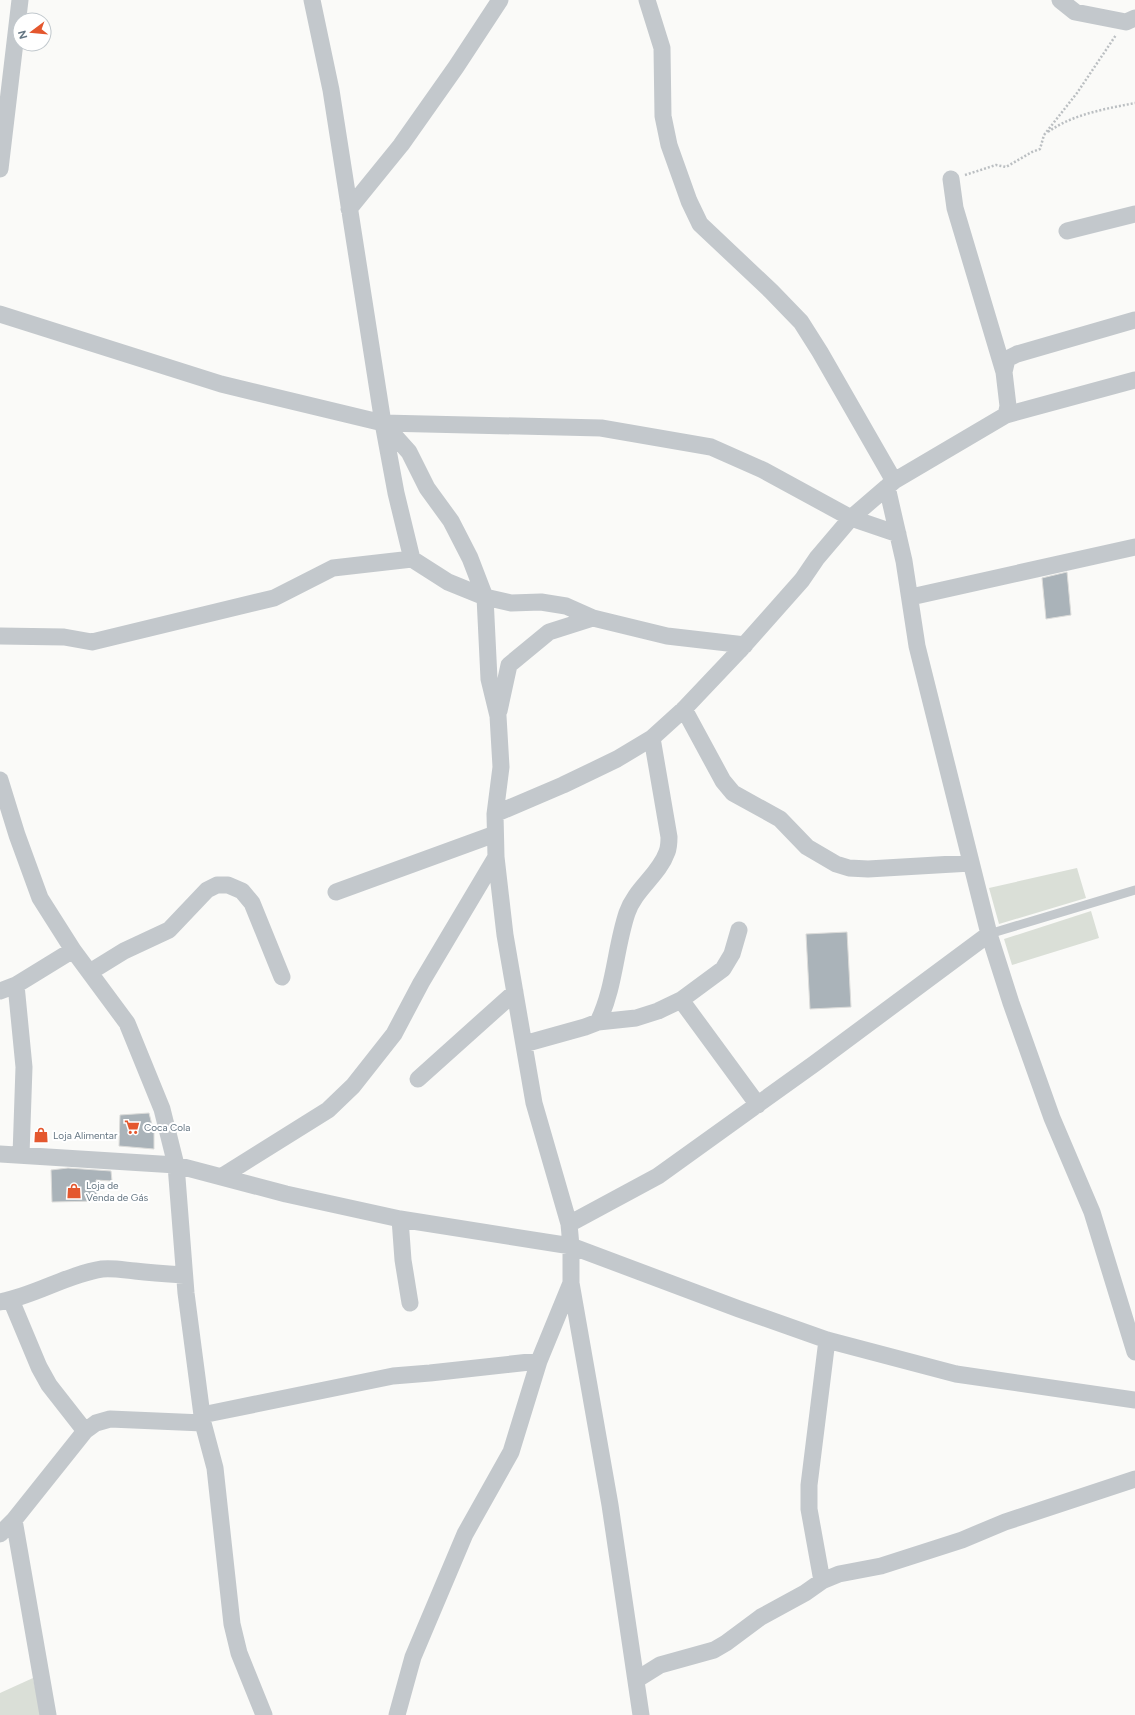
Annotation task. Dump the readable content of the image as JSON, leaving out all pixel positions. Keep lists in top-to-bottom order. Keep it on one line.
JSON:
{"places":{"supermarket":["Coca Cola"],"shop":["Loja Alimentar","Loja de Venda de Gás"]},"north":"left"}
